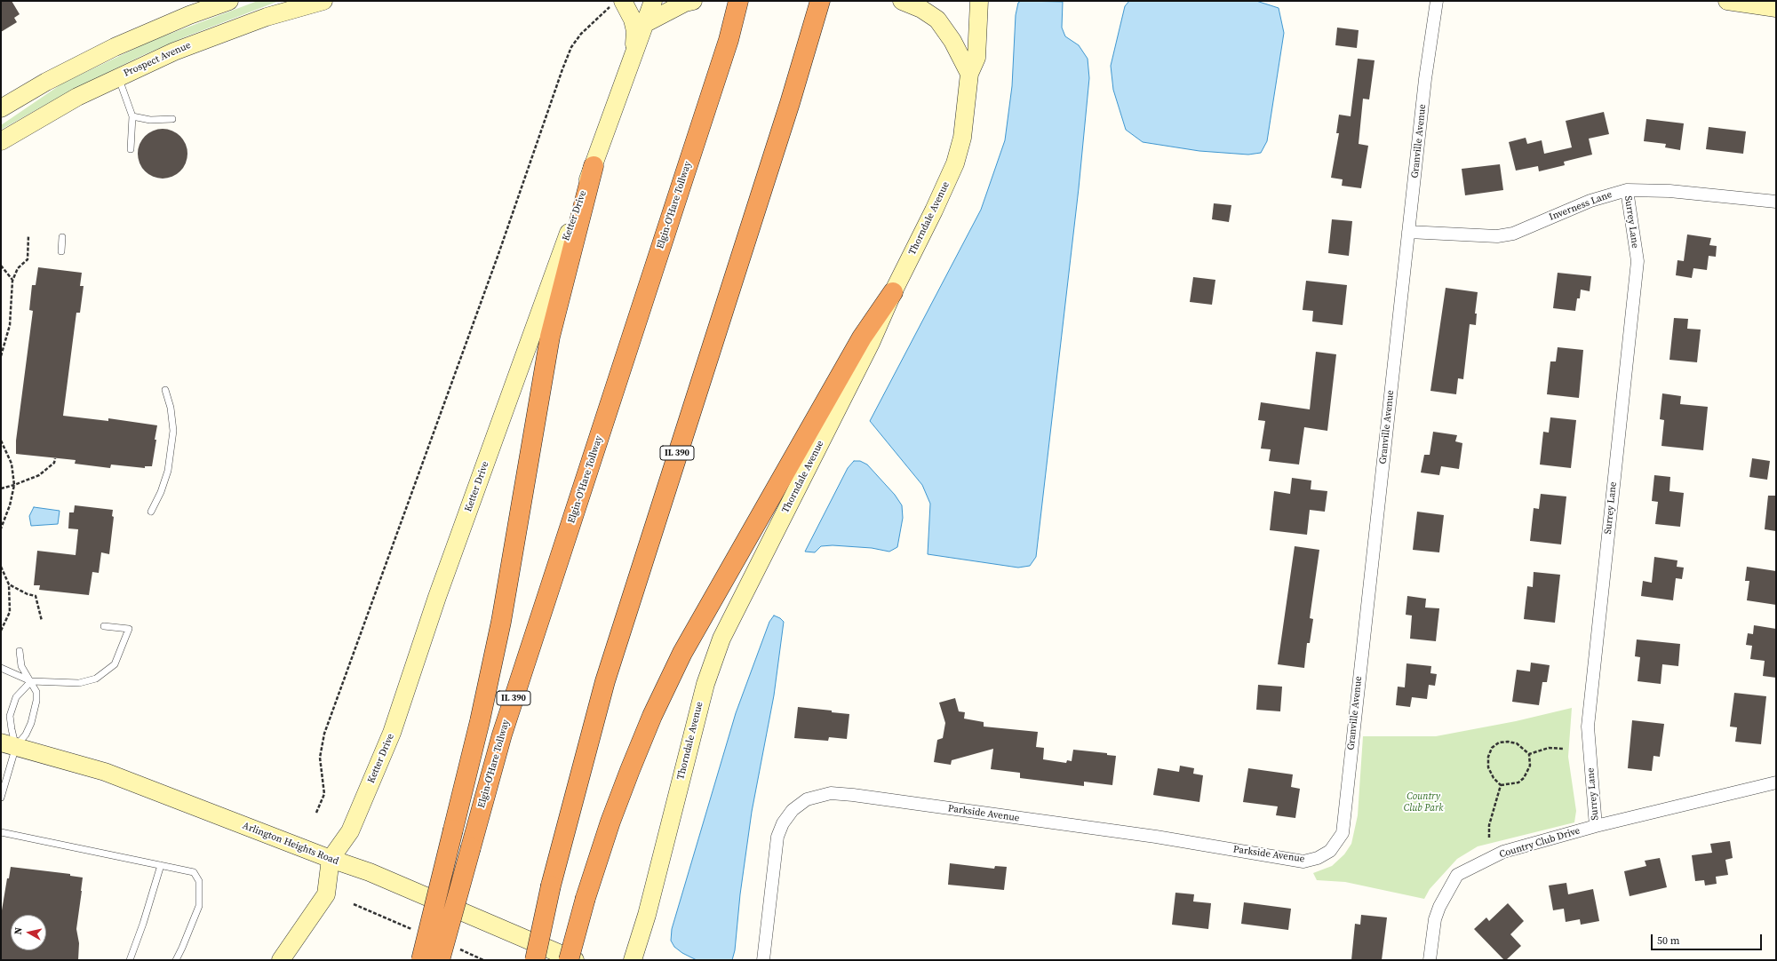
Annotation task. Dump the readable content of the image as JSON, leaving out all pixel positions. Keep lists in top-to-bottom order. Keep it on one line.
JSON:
{"streets":{"highway":["Elgin-O'Hare Tollway","IL 390"],"street":["Prospect Avenue","Granville Avenue","Inverness Lane","Ketter Drive","Thorndale Avenue","Surrey Lane","Parkside Avenue","Country Club Drive","Arlington Heights Road"]},"crossings":[["Granville Avenue","Inverness Lane"],["Granville Avenue","Parkside Avenue"],["Inverness Lane","Surrey Lane"],["Ketter Drive","Arlington Heights Road"],["Surrey Lane","Country Club Drive"]],"parks":["Country Club Park"],"scale_bar":"50 m","north":"left"}
